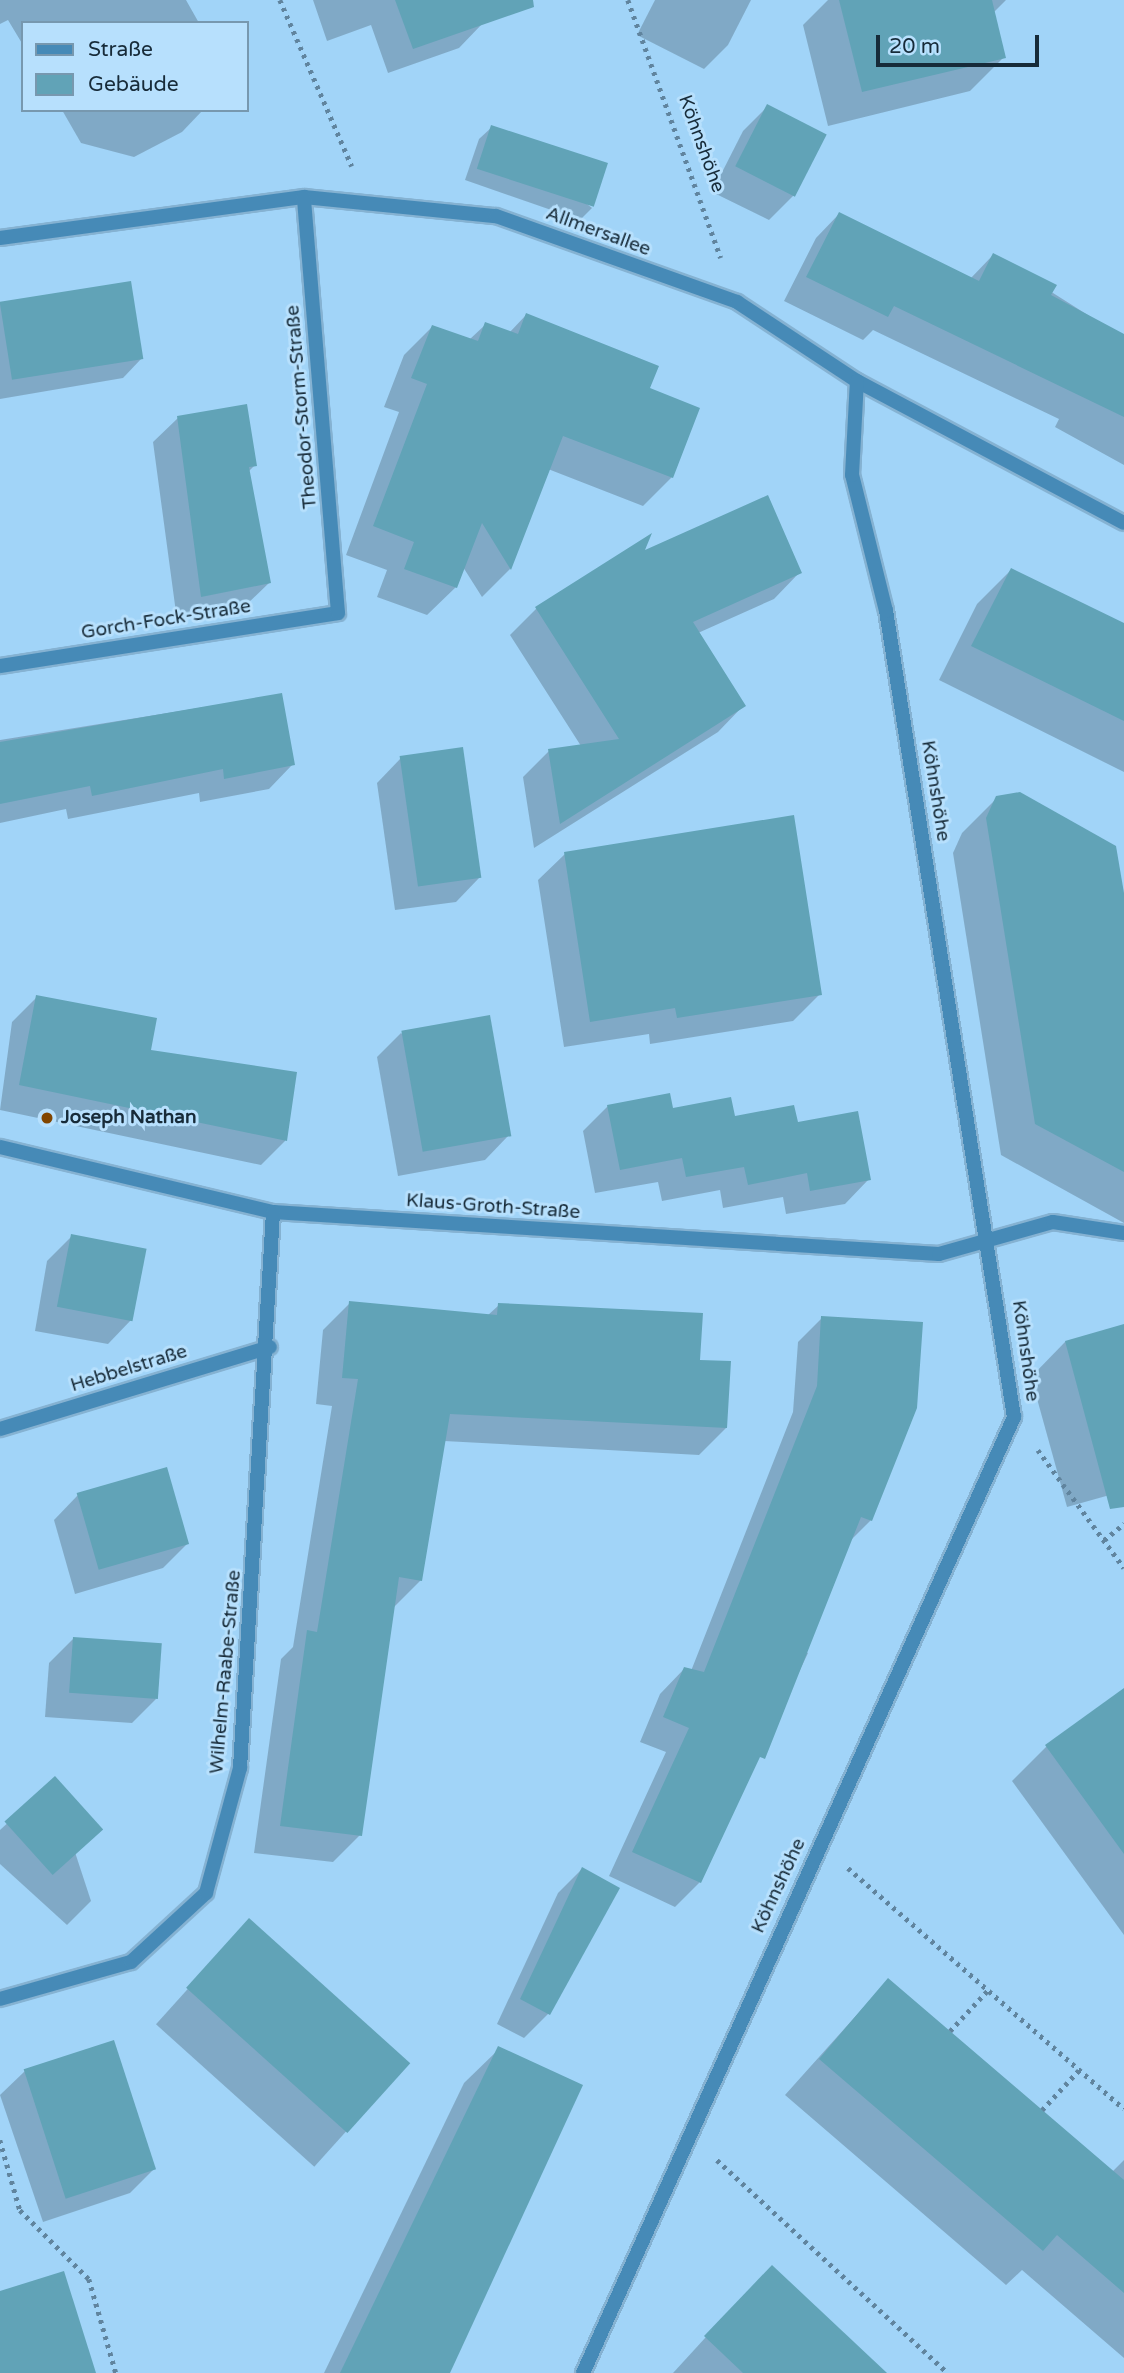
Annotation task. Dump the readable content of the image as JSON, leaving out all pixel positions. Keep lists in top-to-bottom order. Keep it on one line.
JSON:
{"streets":{"street":["Köhnshöhe","Allmersallee","Theodor-Storm-Straße","Gorch-Fock-Straße","Klaus-Groth-Straße","Hebbelstraße","Wilhelm-Raabe-Straße"]},"crossings":[["Köhnshöhe","Allmersallee"],["Köhnshöhe","Klaus-Groth-Straße"],["Allmersallee","Theodor-Storm-Straße"],["Theodor-Storm-Straße","Gorch-Fock-Straße"],["Klaus-Groth-Straße","Wilhelm-Raabe-Straße"],["Hebbelstraße","Wilhelm-Raabe-Straße"]],"places":["Joseph Nathan"],"legend":["Straße","Gebäude"],"scale_bar":"20 m"}
